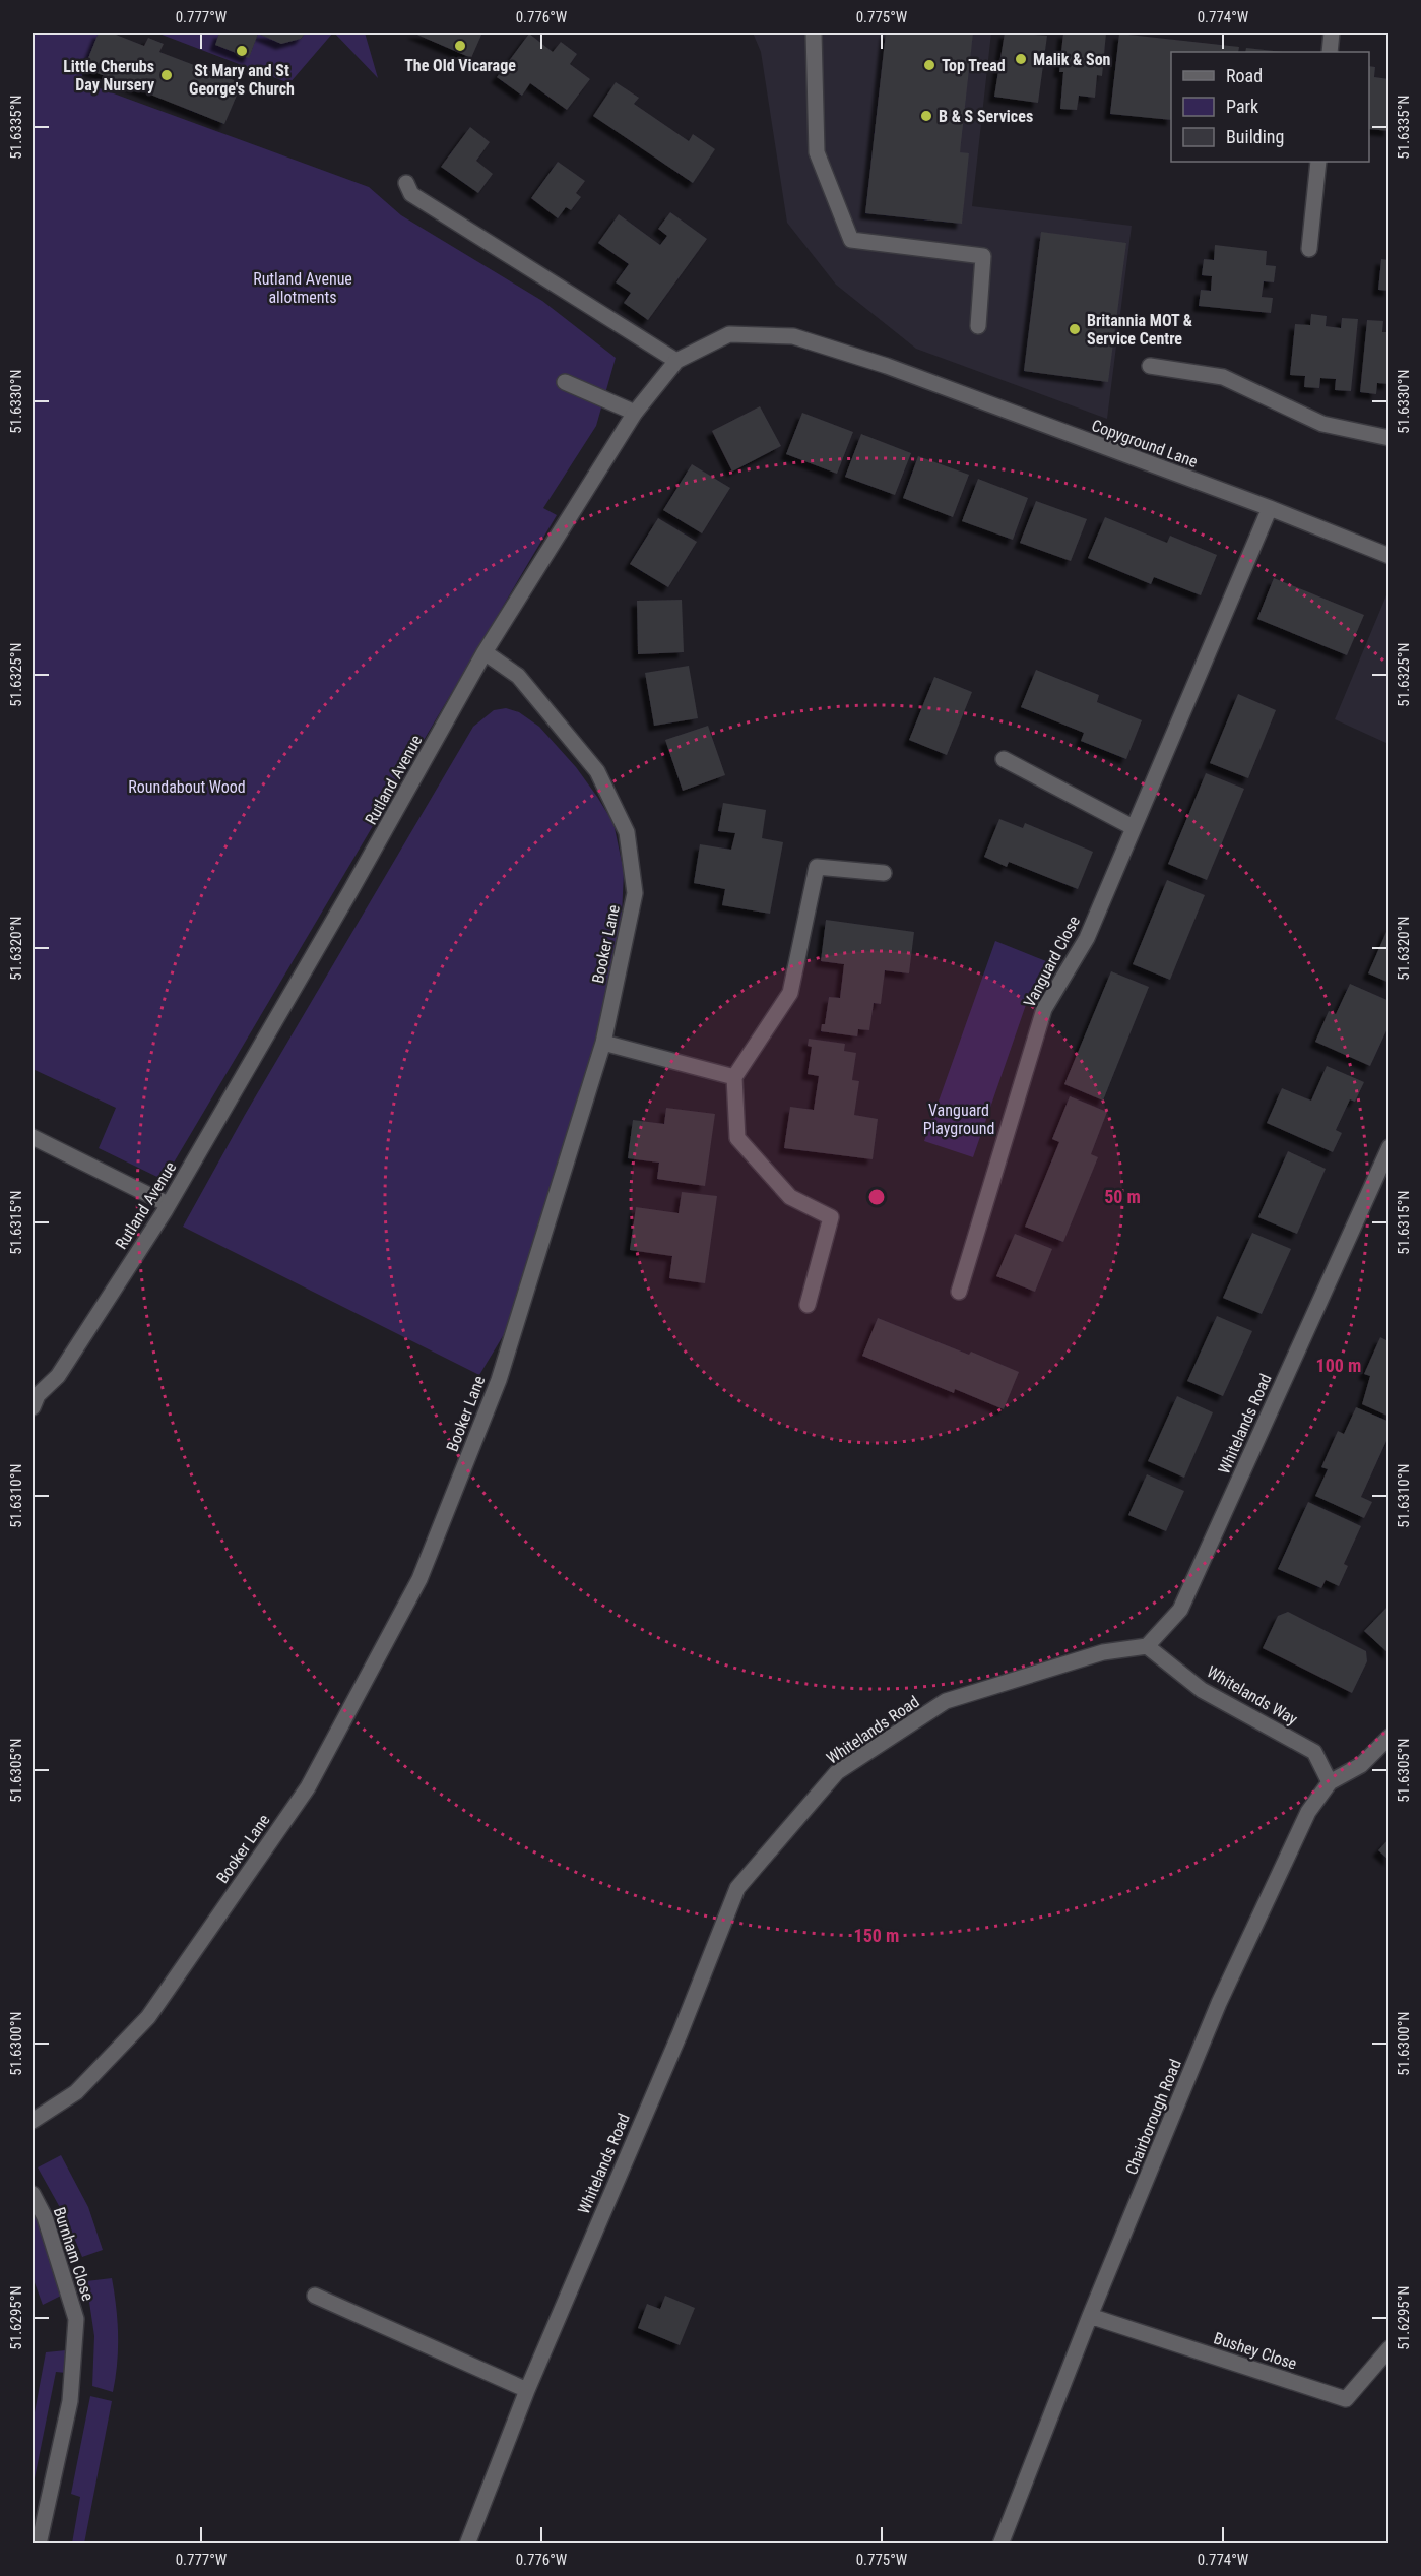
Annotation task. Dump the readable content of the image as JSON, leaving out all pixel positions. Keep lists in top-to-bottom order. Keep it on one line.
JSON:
{"streets":{"street":["Copyground Lane","Rutland Avenue","Booker Lane","Vanguard Close","Whitelands Road","Whitelands Way","Chairborough Road","Burnham Close","Bushey Close"]},"crossings":[["Copyground Lane","Rutland Avenue"],["Copyground Lane","Vanguard Close"],["Rutland Avenue","Booker Lane"],["Whitelands Road","Whitelands Way"],["Whitelands Way","Chairborough Road"],["Chairborough Road","Bushey Close"]],"parks":["Rutland Avenue allotments","Roundabout Wood","Vanguard Playground"],"places":["The Old Vicarage","St Mary and St George's Church","Malik & Son","Top Tread","Little Cherubs Day Nursery","B & S Services","Britannia MOT & Service Centre"],"legend":["Road","Park","Building"],"coordinates":["0.777°W","0.776°W","0.775°W","0.774°W","51.6335°N","51.6330°N","51.6325°N","51.6320°N","51.6315°N","51.6310°N","51.6305°N","51.6300°N","51.6295°N"],"rings":["50 m","100 m","150 m"]}
